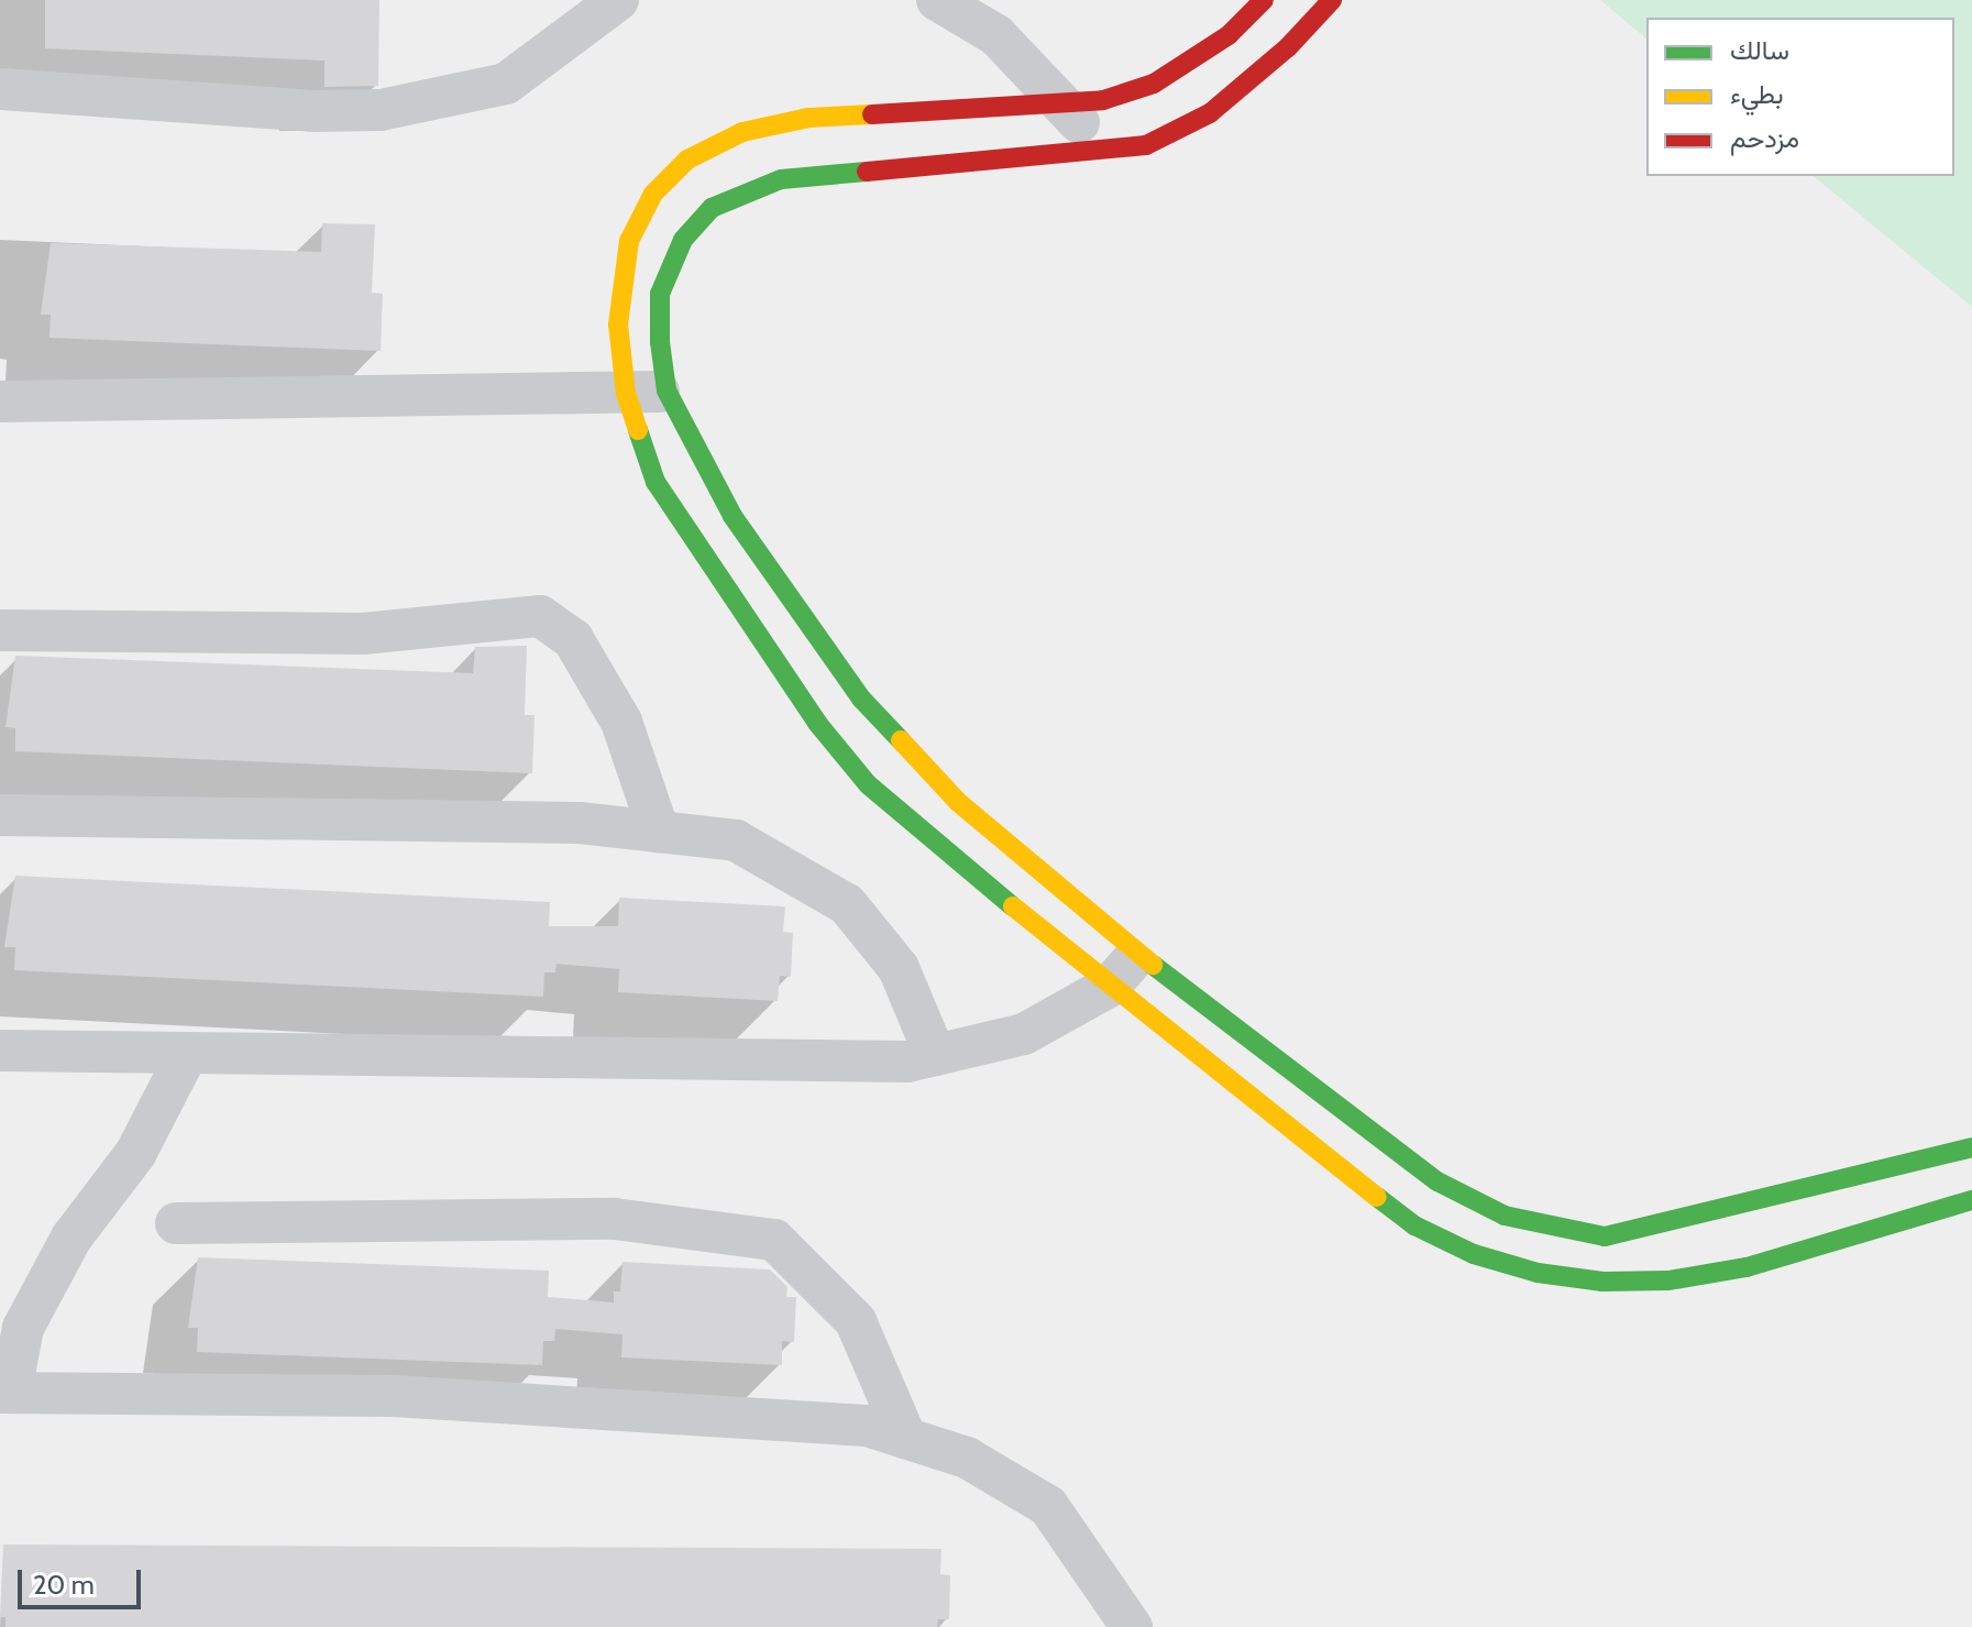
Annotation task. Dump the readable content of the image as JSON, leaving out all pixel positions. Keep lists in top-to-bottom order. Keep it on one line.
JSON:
{"legend":["سالك","بطيء","مزدحم"],"scale_bar":"20 m"}
